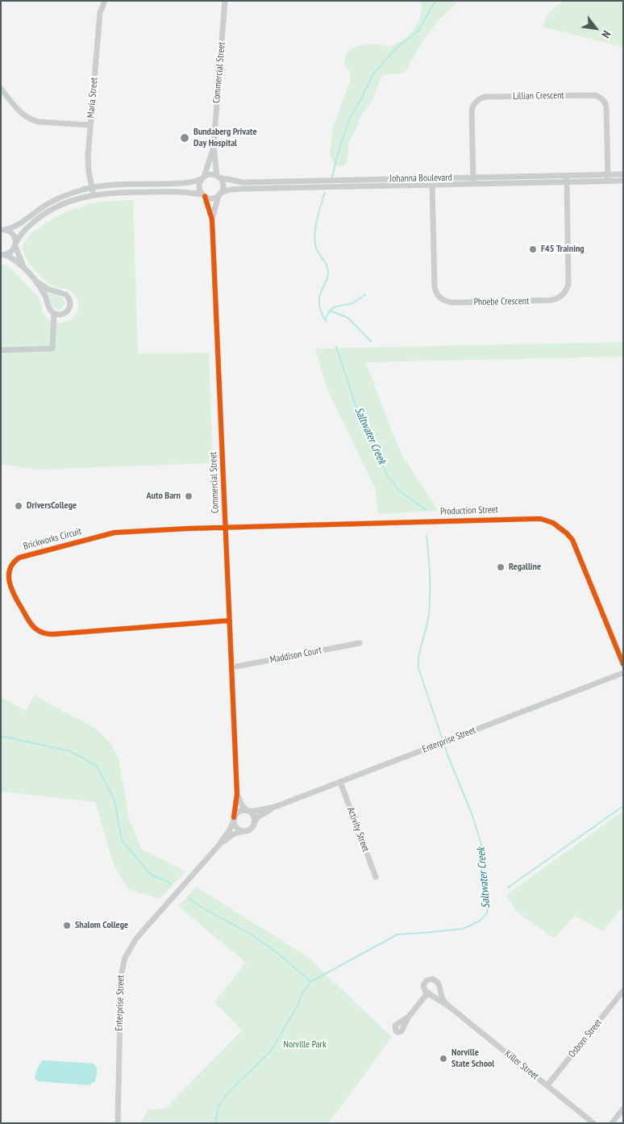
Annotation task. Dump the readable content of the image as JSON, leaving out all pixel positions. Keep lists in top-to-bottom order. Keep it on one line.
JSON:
{"streets":{"street":["Commercial Street","Lillian Crescent","Maria Street","Johanna Boulevard","Phoebe Crescent","Production Street","Brickworks Circuit","Maddison Court","Enterprise Street","Activity Street","Osborn Street","Killer Street"]},"crossings":[["Commercial Street","Johanna Boulevard"],["Commercial Street","Production Street"],["Commercial Street","Brickworks Circuit"],["Commercial Street","Maddison Court"],["Commercial Street","Enterprise Street"],["Lillian Crescent","Johanna Boulevard"],["Johanna Boulevard","Phoebe Crescent"],["Production Street","Brickworks Circuit"],["Enterprise Street","Activity Street"],["Osborn Street","Killer Street"]],"water":["Saltwater Creek"],"parks":["Norville Park"],"places":["Bundaberg Private Day Hospital","F45 Training","Auto Barn","DriversCollege","Regalline","Shalom College","Norville State School"],"north":"bottom right"}
